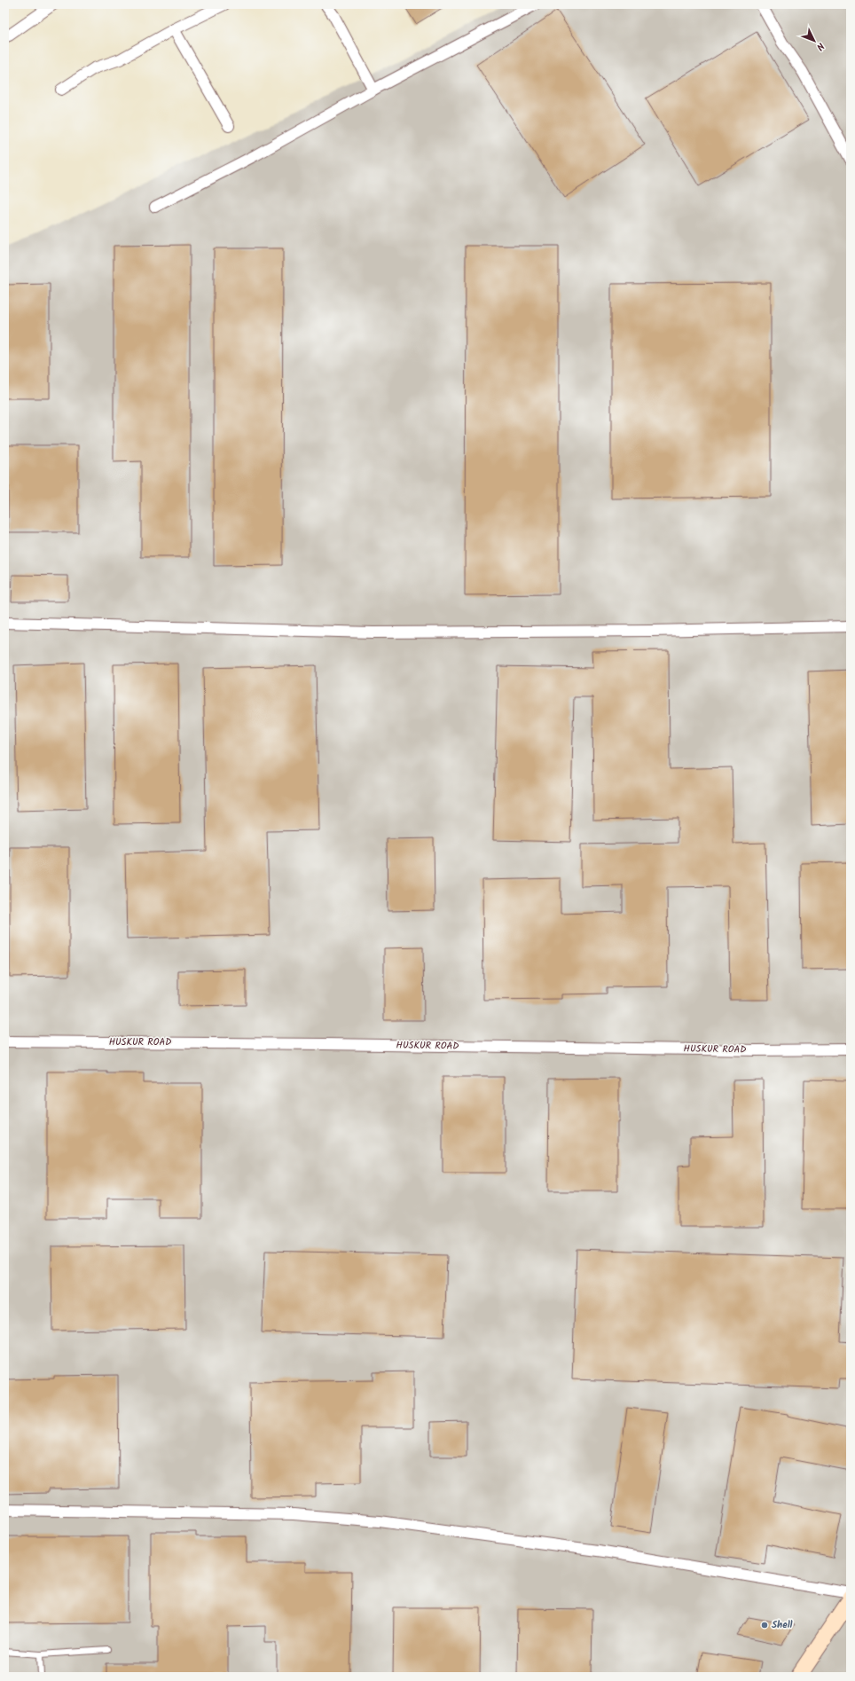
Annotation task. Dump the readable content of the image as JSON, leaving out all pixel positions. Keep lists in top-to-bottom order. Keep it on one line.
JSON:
{"streets":{"street":["HUSKUR ROAD"]},"places":["Shell"],"north":"bottom right"}
